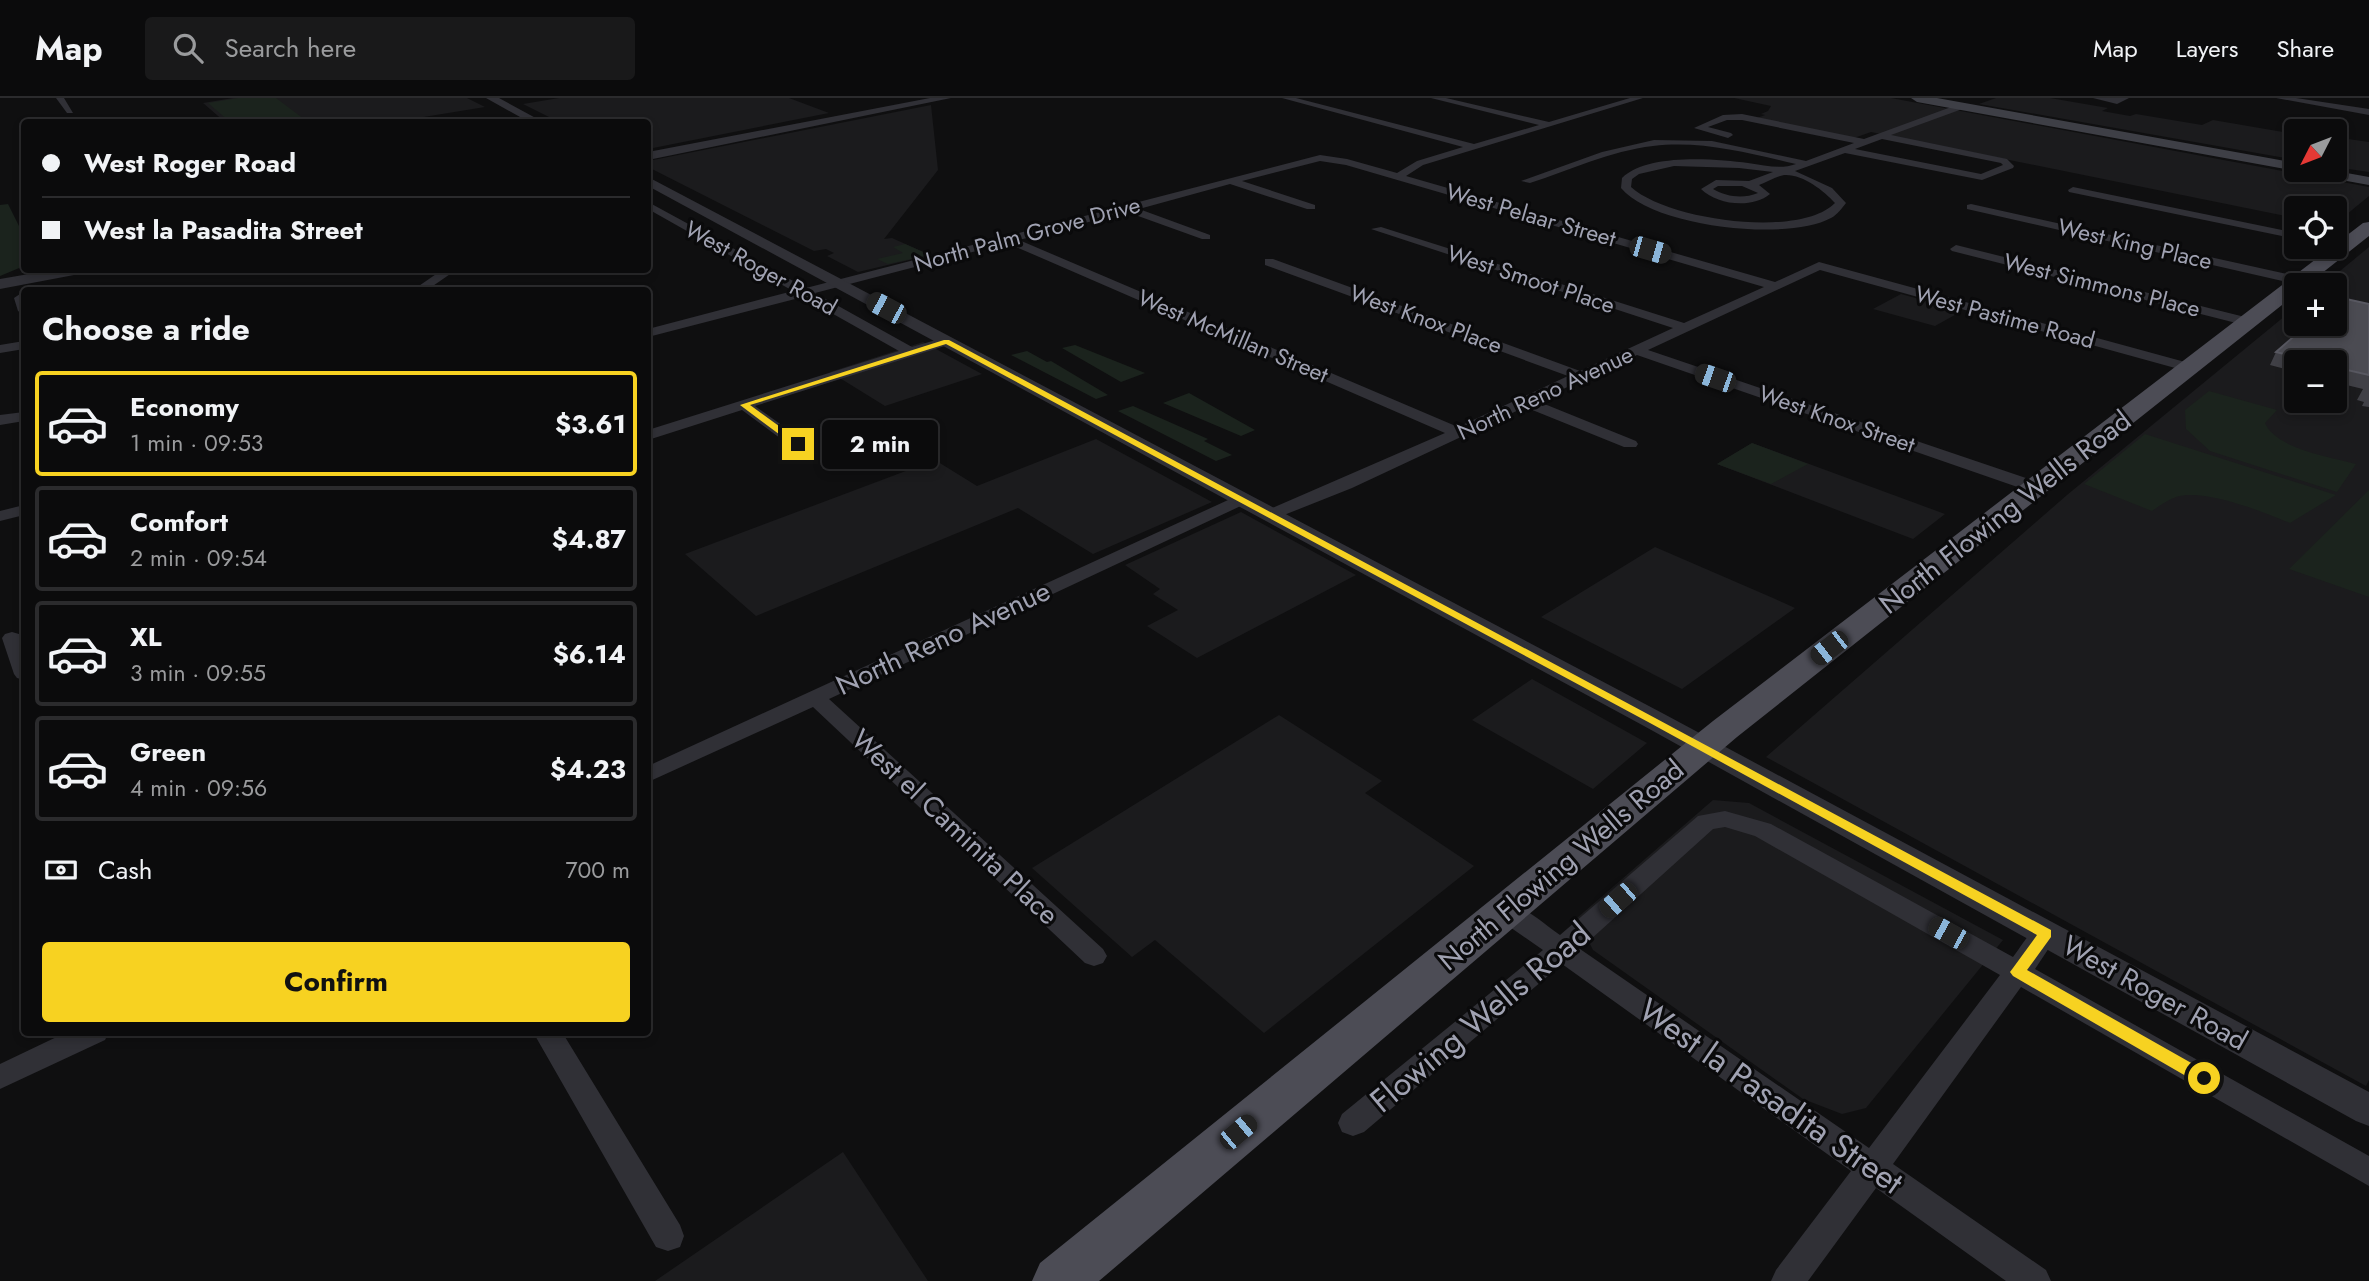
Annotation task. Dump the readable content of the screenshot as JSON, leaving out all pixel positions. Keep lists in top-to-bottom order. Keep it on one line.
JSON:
{"streets":{"main road":["North Flowing Wells Road"],"street":["West Pelaar Street","North Palm Grove Drive","West King Place","West Roger Road","West Smoot Place","West Simmons Place","West Pastime Road","West Knox Place","West McMillan Street","North Reno Avenue","West Knox Street","West el Caminita Place","Flowing Wells Road","West la Pasadita Street"]},"crossings":[["West Pelaar Street","North Palm Grove Drive"],["West Pelaar Street","North Reno Avenue"],["North Palm Grove Drive","West Roger Road"],["North Palm Grove Drive","West McMillan Street"],["West Roger Road","North Reno Avenue"],["West Roger Road","North Flowing Wells Road"],["West Roger Road","Flowing Wells Road"],["West Smoot Place","North Reno Avenue"],["West Simmons Place","North Flowing Wells Road"],["West Pastime Road","North Reno Avenue"],["West Pastime Road","North Flowing Wells Road"],["West Knox Place","North Reno Avenue"],["West McMillan Street","North Reno Avenue"],["North Reno Avenue","West Knox Street"],["North Reno Avenue","West el Caminita Place"],["West Knox Street","North Flowing Wells Road"],["North Flowing Wells Road","West la Pasadita Street"],["Flowing Wells Road","West la Pasadita Street"]],"north":"bottom left","page":{"header":"Map","search":"Search here","nav":["Map","Layers","Share"],"map_buttons":["+","−"],"banner":["West Roger Road","West la Pasadita Street"],"heading":"Choose a ride","list":[{"name":"Economy","note":"1 min · 09:53","value":"$3.61"},{"name":"Comfort","note":"2 min · 09:54","value":"$4.87"},{"name":"XL","note":"3 min · 09:55","value":"$6.14"},{"name":"Green","note":"4 min · 09:56","value":"$4.23"}],"bubble":"2 min","pay":["Cash","700 m"],"buttons":"Confirm"}}
